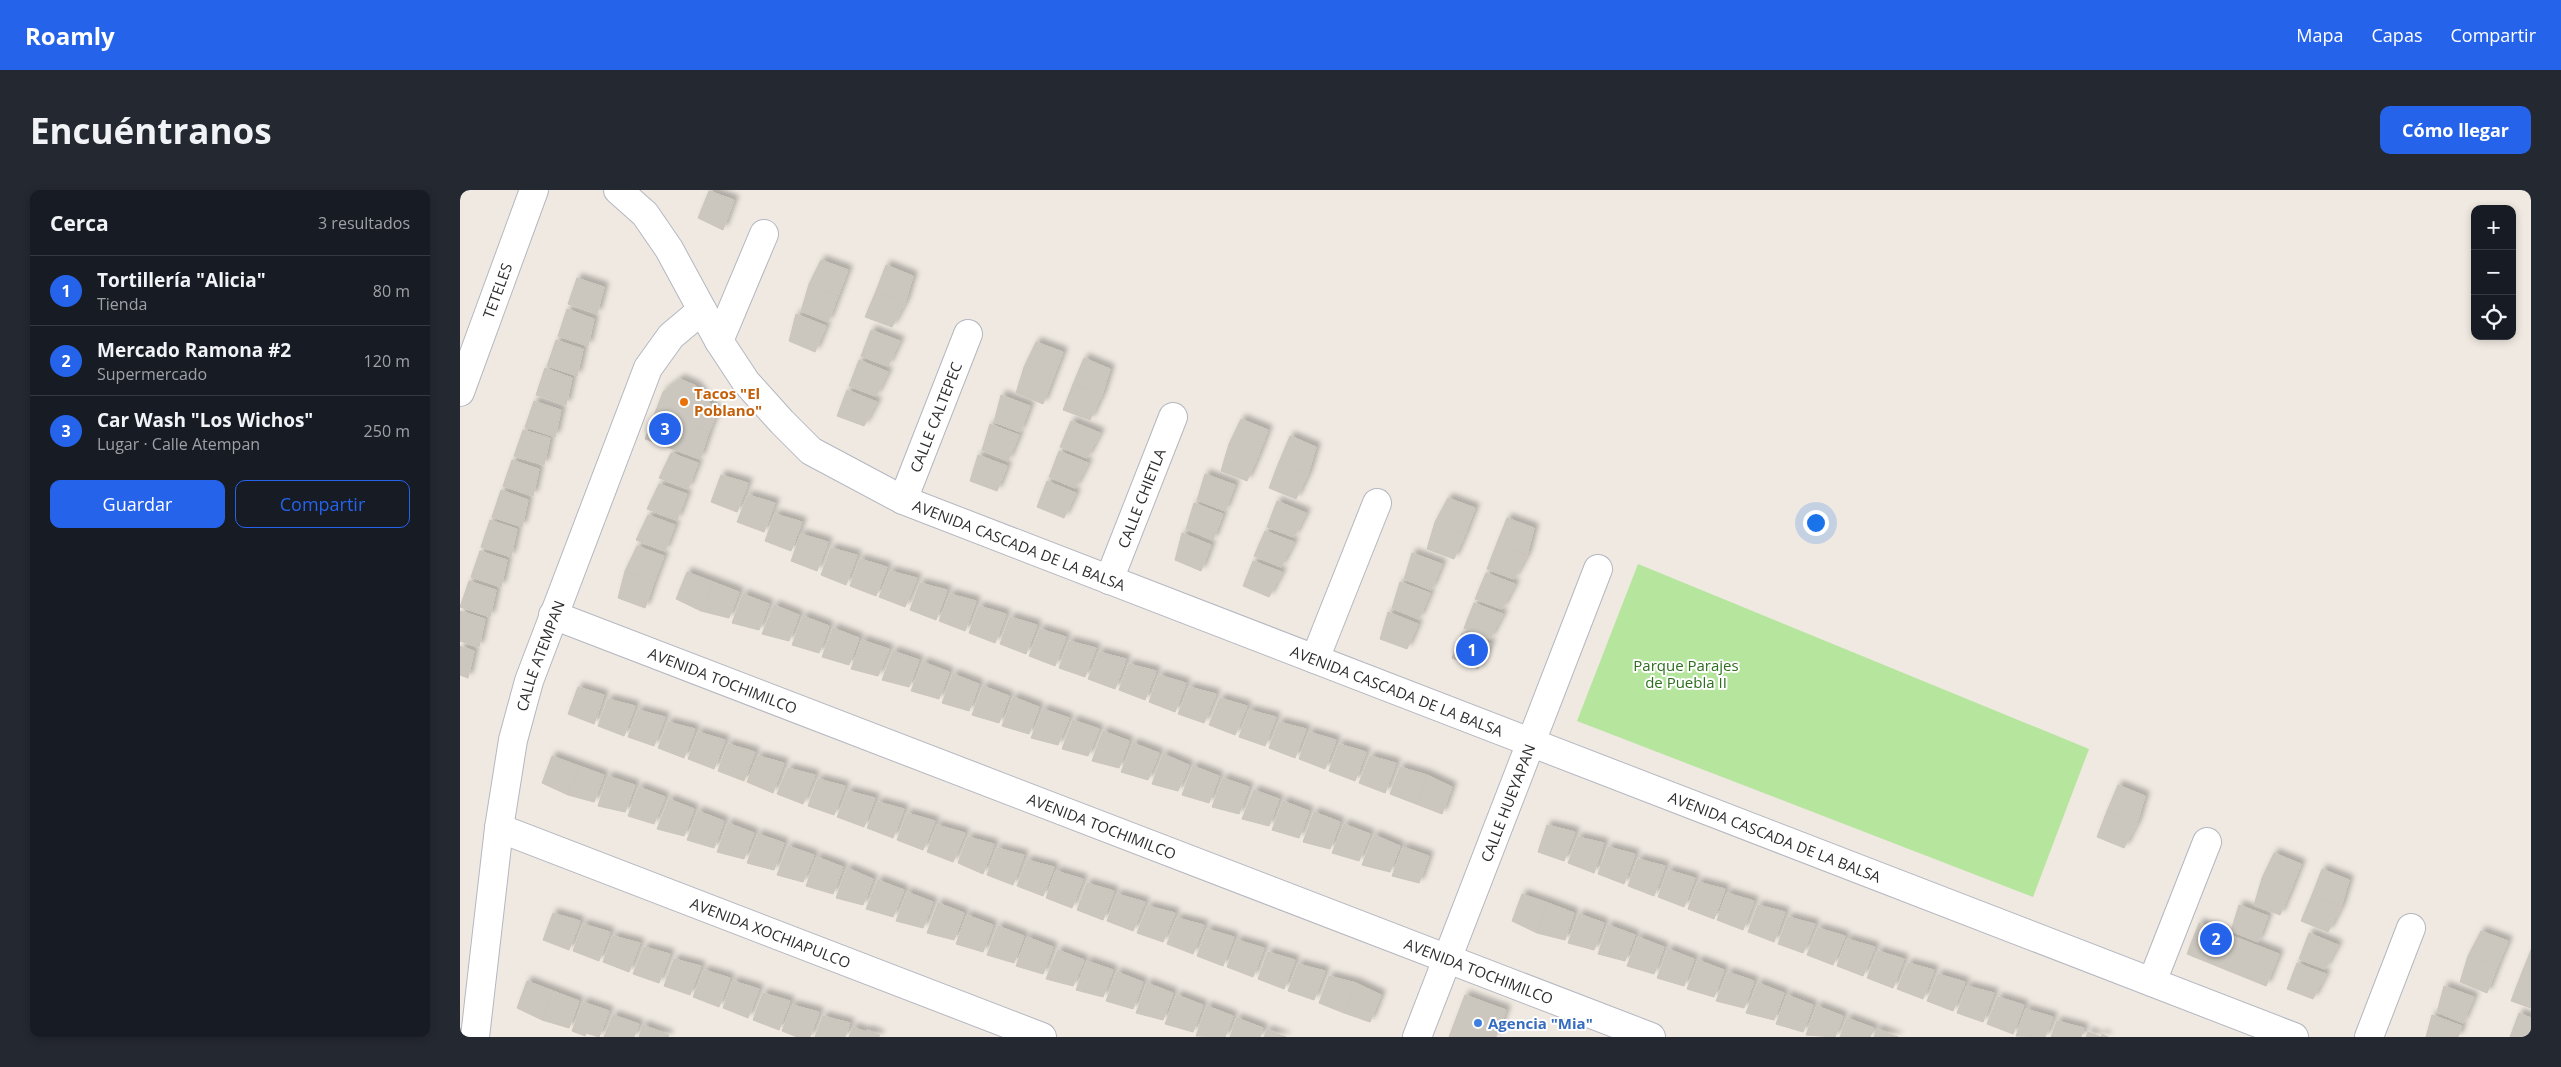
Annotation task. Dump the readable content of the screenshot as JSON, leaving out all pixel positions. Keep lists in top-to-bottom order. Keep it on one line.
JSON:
{"streets":{"street":["TETELES","CALLE CALTEPEC","CALLE CHIETLA","AVENIDA CASCADA DE LA BALSA","CALLE ATEMPAN","AVENIDA TOCHIMILCO","CALLE HUEYAPAN","AVENIDA XOCHIAPULCO"]},"crossings":[["CALLE CALTEPEC","AVENIDA CASCADA DE LA BALSA"],["CALLE CHIETLA","AVENIDA CASCADA DE LA BALSA"],["AVENIDA CASCADA DE LA BALSA","CALLE ATEMPAN"],["AVENIDA CASCADA DE LA BALSA","CALLE HUEYAPAN"],["CALLE ATEMPAN","AVENIDA TOCHIMILCO"],["CALLE ATEMPAN","AVENIDA XOCHIAPULCO"],["AVENIDA TOCHIMILCO","CALLE HUEYAPAN"]],"parks":["Parque Parajes de Puebla II"],"places":["Tacos \"El Poblano\"","Agencia \"Mia\""],"page":{"header":"Roamly","nav":["Mapa","Capas","Compartir"],"buttons":["Cómo llegar",["Guardar","Compartir"]],"title":"Encuéntranos","heading":["Cerca","3 resultados"],"map_buttons":["+","−"],"list":[{"mark":"1","name":"Tortillería \"Alicia\"","note":"Tienda","value":"80 m"},{"mark":"2","name":"Mercado Ramona #2","note":"Supermercado","value":"120 m"},{"mark":"3","name":"Car Wash \"Los Wichos\"","note":"Lugar · Calle Atempan","value":"250 m"}],"pins":["3","1","2"]}}
